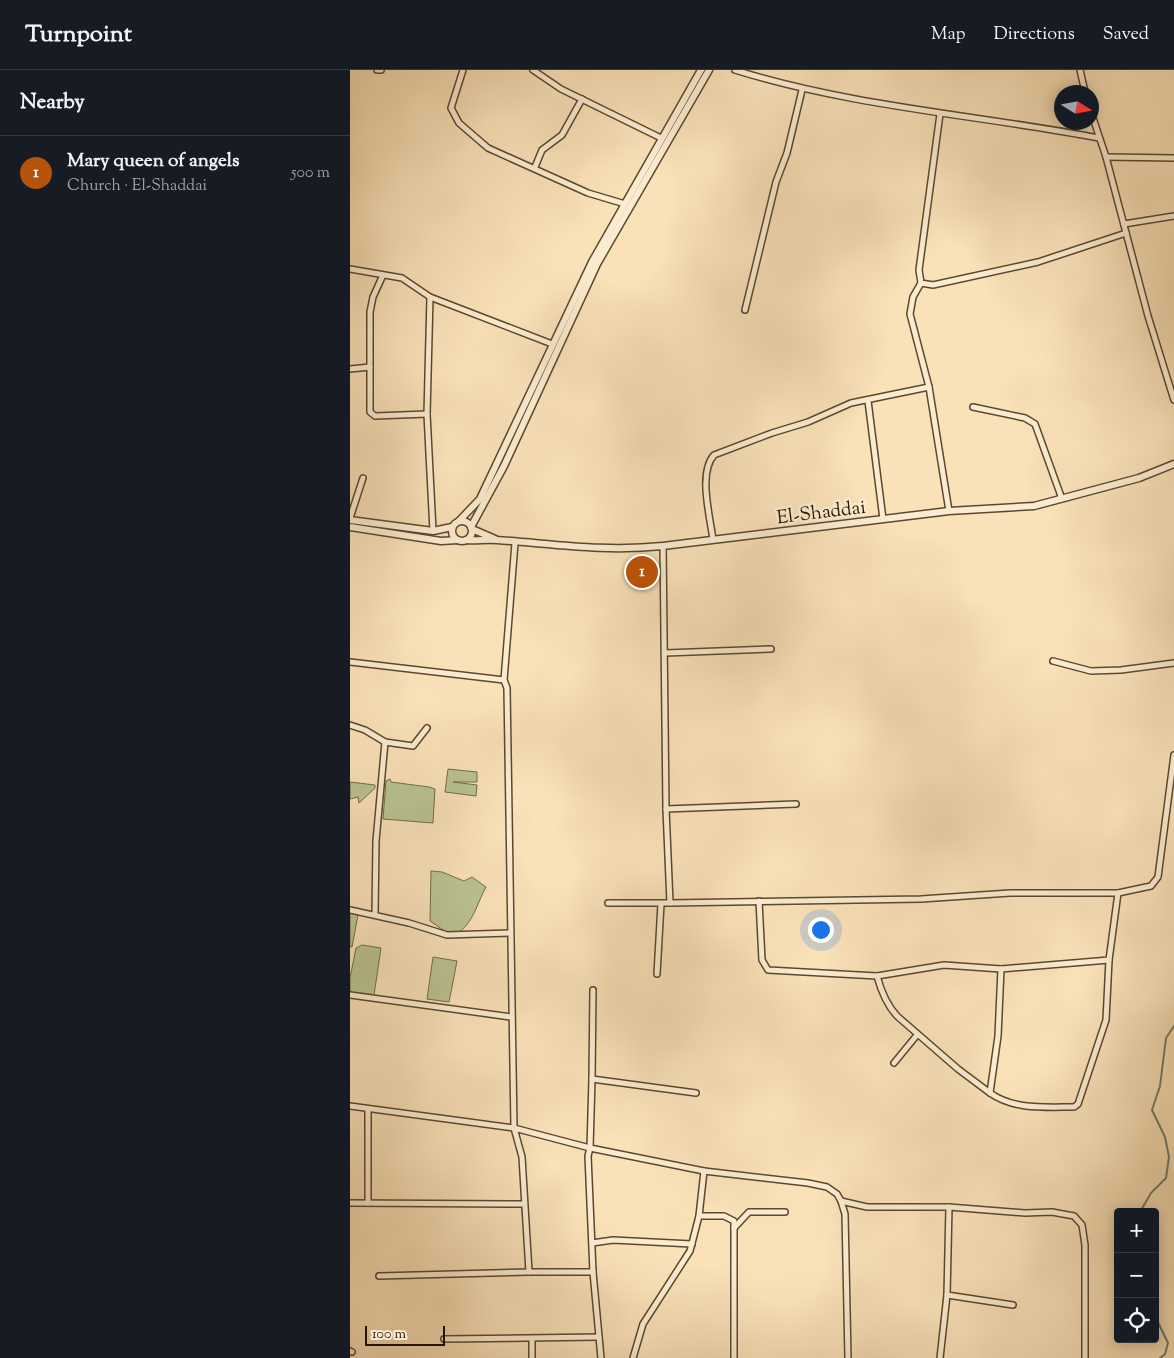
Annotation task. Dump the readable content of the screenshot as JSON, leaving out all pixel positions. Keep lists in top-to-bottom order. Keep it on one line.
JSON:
{"streets":{"street":["El-Shaddai"]},"scale_bar":"100 m","north":"right","page":{"header":"Turnpoint","nav":["Map","Directions","Saved"],"heading":"Nearby","list":[{"mark":"1","name":"Mary queen of angels","note":"Church · El-Shaddai","value":"500 m"}],"pins":"1","map_buttons":["+","−"],"scale":"100 m"}}
